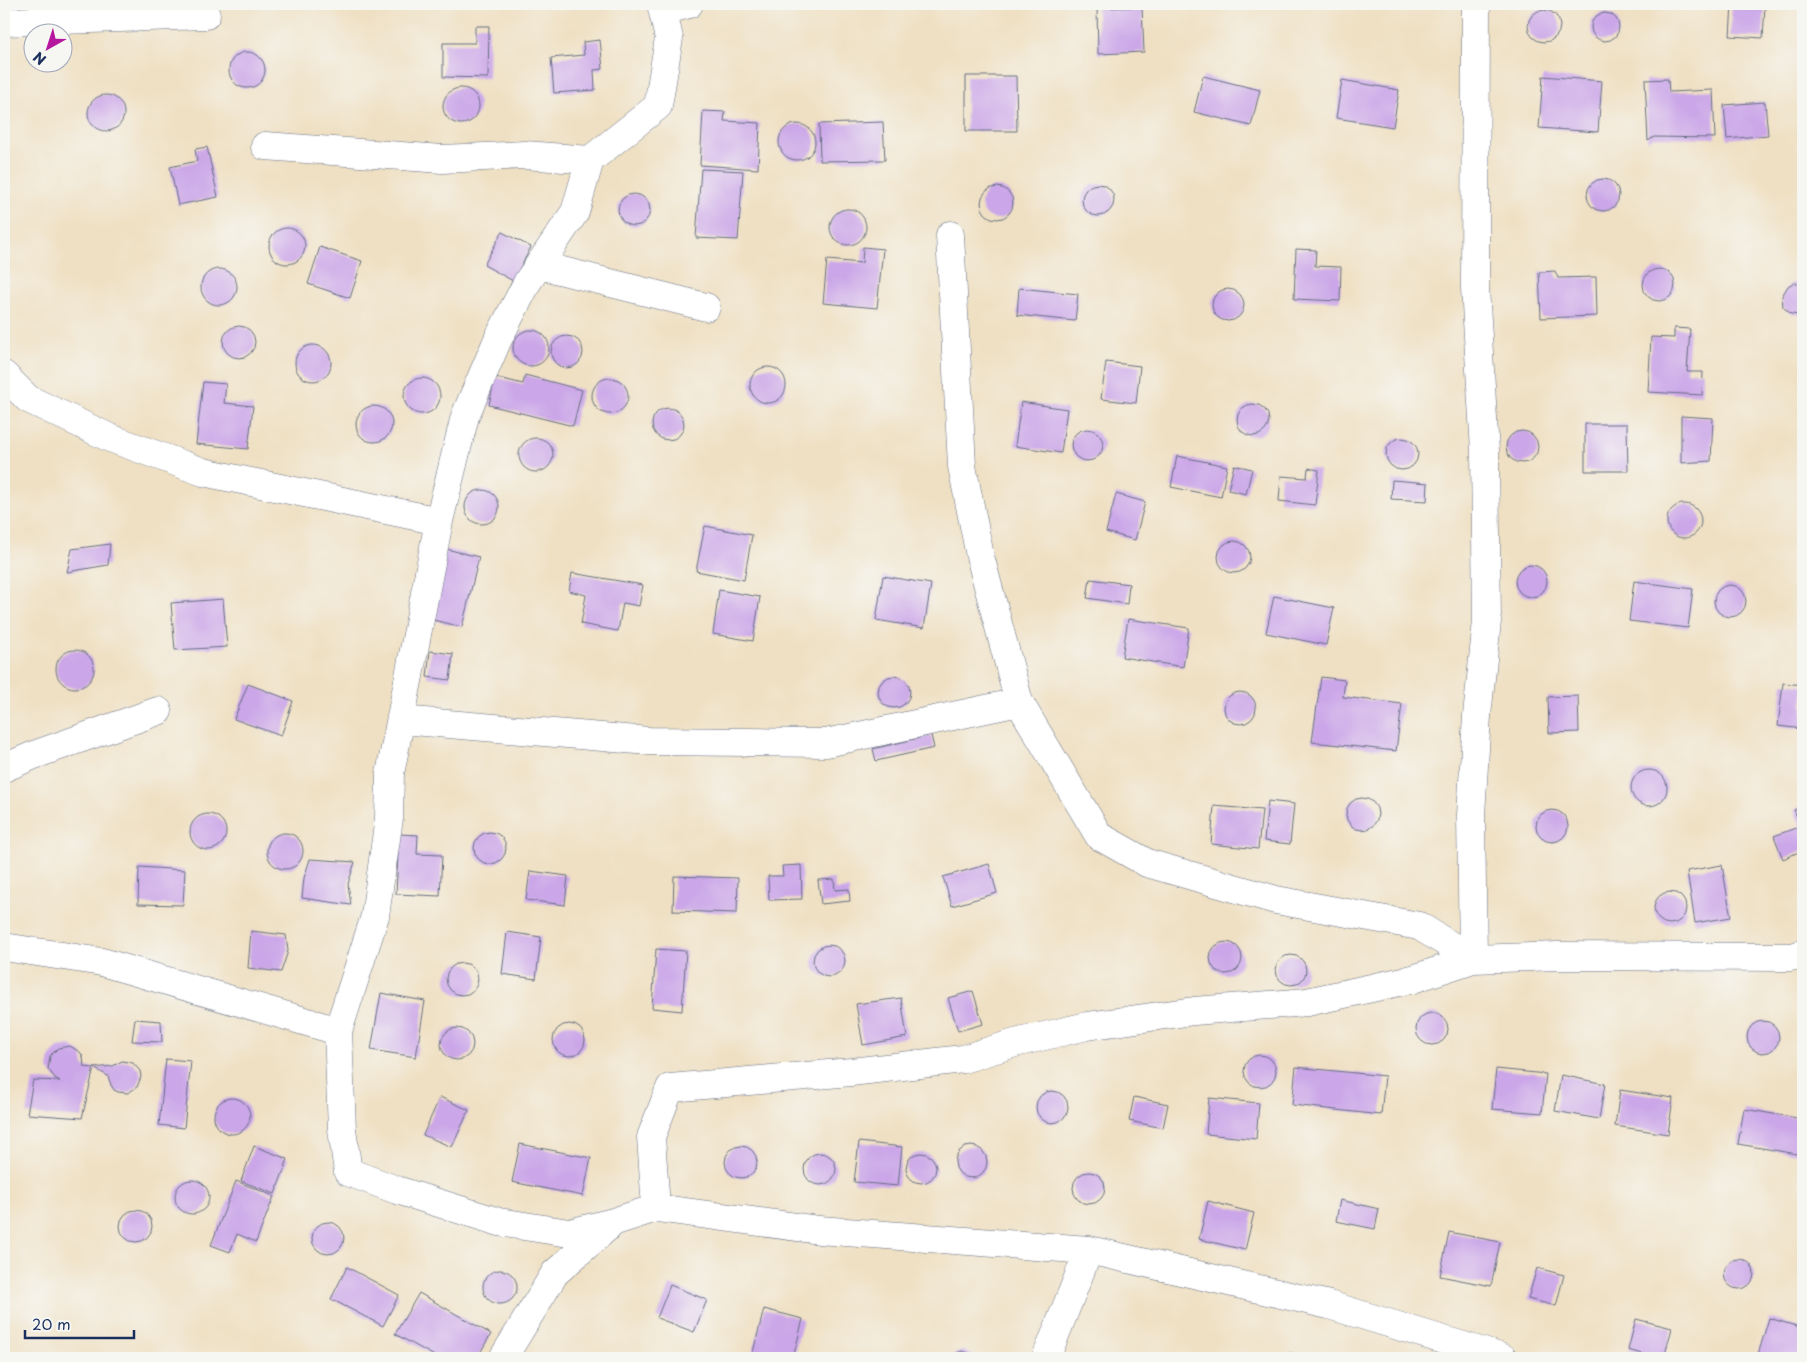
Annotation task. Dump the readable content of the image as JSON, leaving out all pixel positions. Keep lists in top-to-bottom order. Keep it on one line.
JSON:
{"scale_bar":"20 m","north":"bottom left"}
